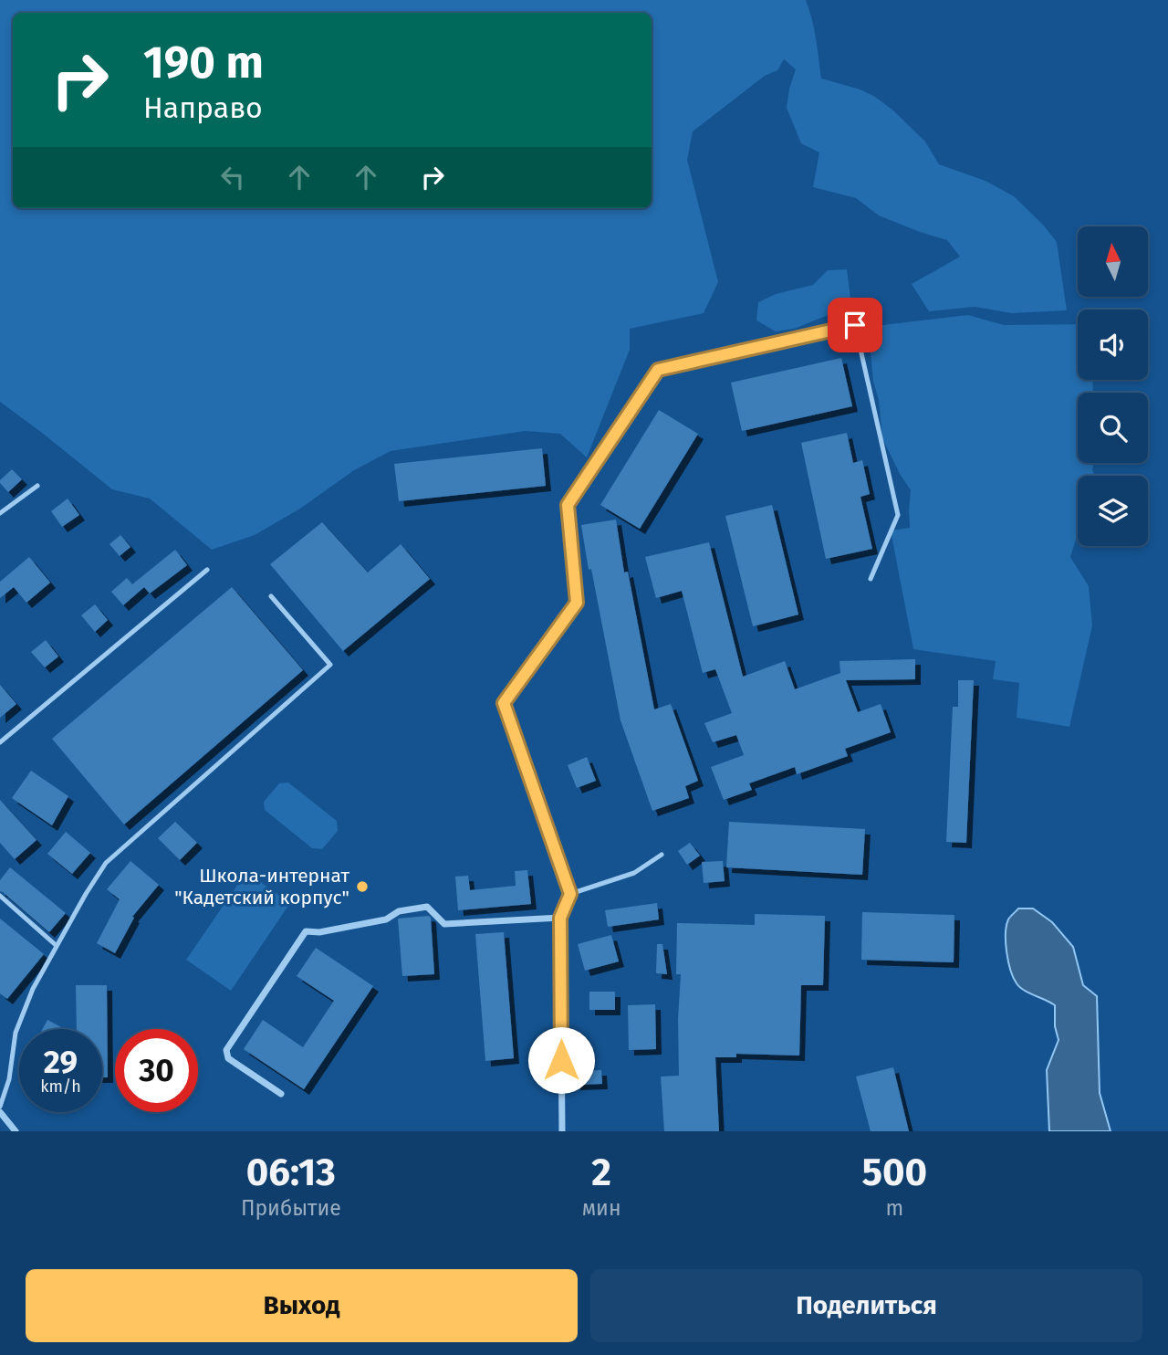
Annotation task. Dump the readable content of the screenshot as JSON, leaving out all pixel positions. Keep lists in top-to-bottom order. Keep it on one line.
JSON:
{"places":["Школа-интернат \"Кадетский корпус\""],"north":"top","page":{"turn":["190 m","Направо"],"speed":"29 km/h","limit":"30","eta":["06:13","Прибытие","2","мин","500","m"],"buttons":["Выход","Поделиться"]}}
